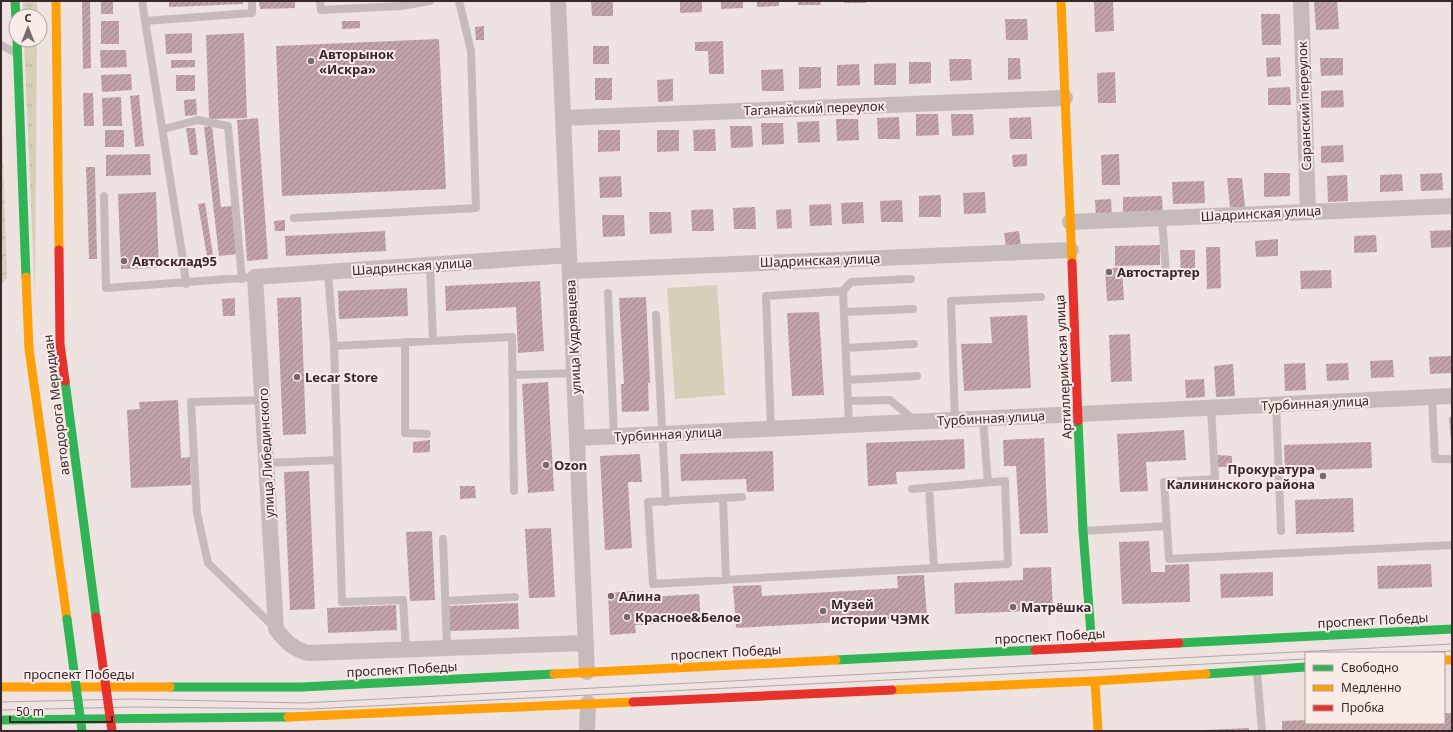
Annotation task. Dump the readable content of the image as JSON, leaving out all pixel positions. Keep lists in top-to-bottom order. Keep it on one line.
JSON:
{"streets":{"main road":["Артиллерийская улица","автодорога Меридиан","проспект Победы"],"street":["Саранский переулок","Таганайский переулок","Шадринская улица","улица Кудрявцева","Турбинная улица","улица Либединского"]},"crossings":[["Саранский переулок","Шадринская улица"],["Таганайский переулок","улица Кудрявцева"],["Таганайский переулок","Артиллерийская улица"],["Шадринская улица","улица Кудрявцева"],["Шадринская улица","Артиллерийская улица"],["Шадринская улица","улица Либединского"],["улица Кудрявцева","Турбинная улица"],["улица Кудрявцева","проспект Победы"],["Артиллерийская улица","Турбинная улица"],["Артиллерийская улица","проспект Победы"]],"places":["Авторынок «Искра»","Автосклад95","Автостартер","Lecar Store","Ozon","Прокуратура Калининского района","Алина","Матрёшка","Музей истории ЧЭМК","Красное&Белое"],"legend":["Свободно","Медленно","Пробка"],"scale_bar":"50 m","north":"top"}
